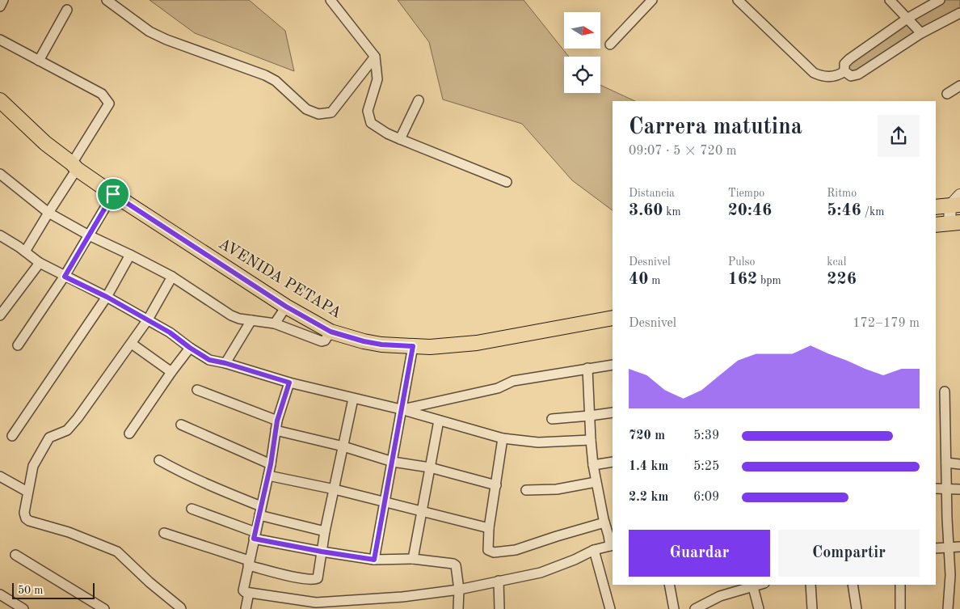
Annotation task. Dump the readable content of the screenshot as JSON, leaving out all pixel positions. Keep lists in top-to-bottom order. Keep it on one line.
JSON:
{"streets":{"main road":["AVENIDA PETAPA"]},"scale_bar":"50 m","north":"right","page":{"heading":["Carrera matutina","09:07 · 5 × 720 m"],"stats":[["Distancia","3.60 km"],["Tiempo","20:46"],["Ritmo","5:46 /km"],["Desnivel","40 m"],["Pulso","162 bpm"],["kcal","226"]],"chart":["Desnivel","172–179 m"],"list":[{"name":"720 m","note":"5:39"},{"name":"1.4 km","note":"5:25"},{"name":"2.2 km","note":"6:09"}],"buttons":["Guardar","Compartir"],"scale":"50 m"}}
